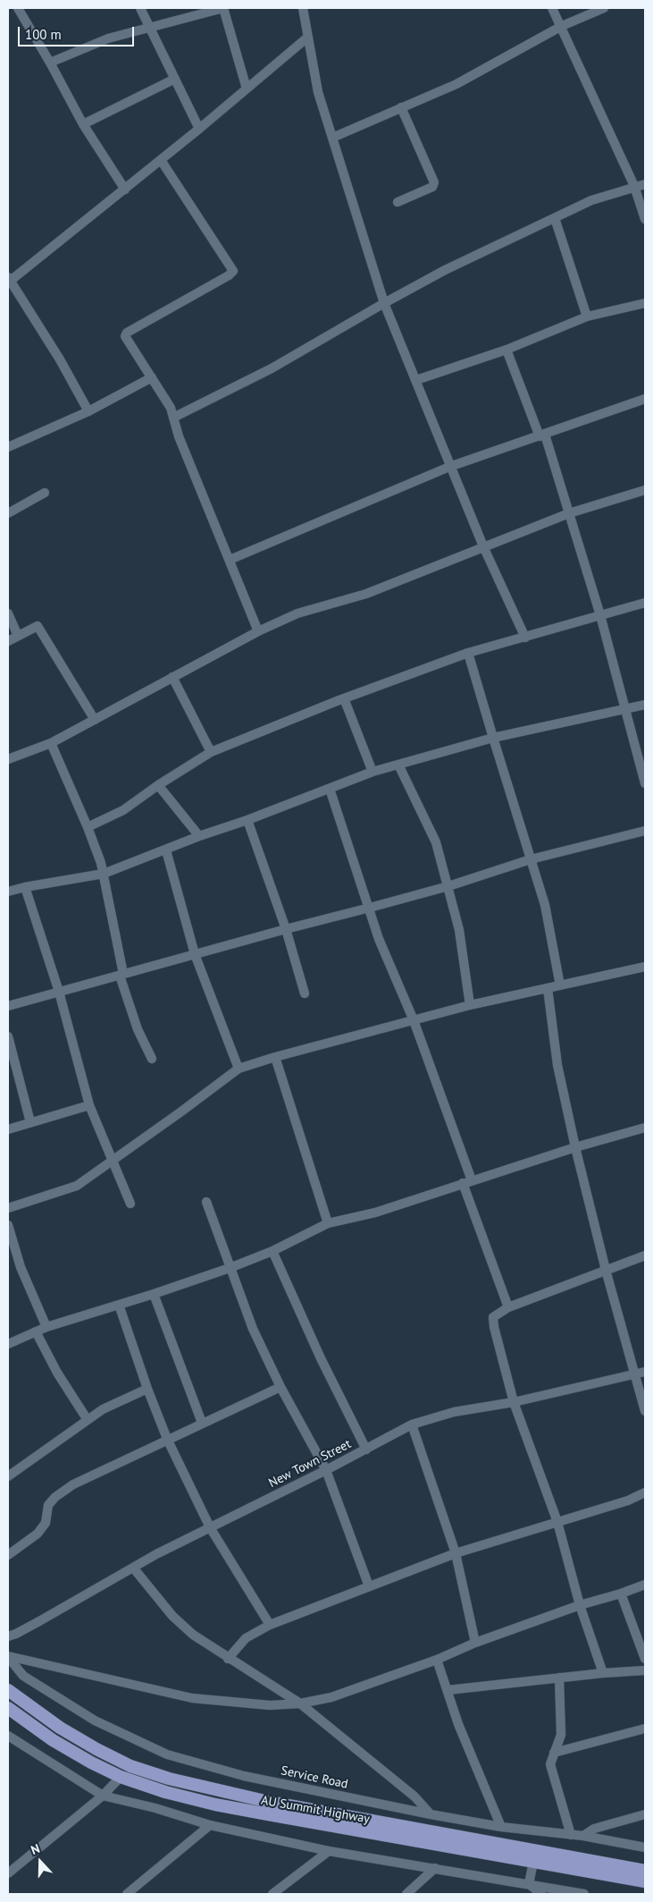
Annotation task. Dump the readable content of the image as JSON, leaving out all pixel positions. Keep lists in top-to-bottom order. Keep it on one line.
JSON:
{"streets":{"main road":["AU Summit Highway"],"street":["New Town Street","Service Road"]},"scale_bar":"100 m","north":"top"}
